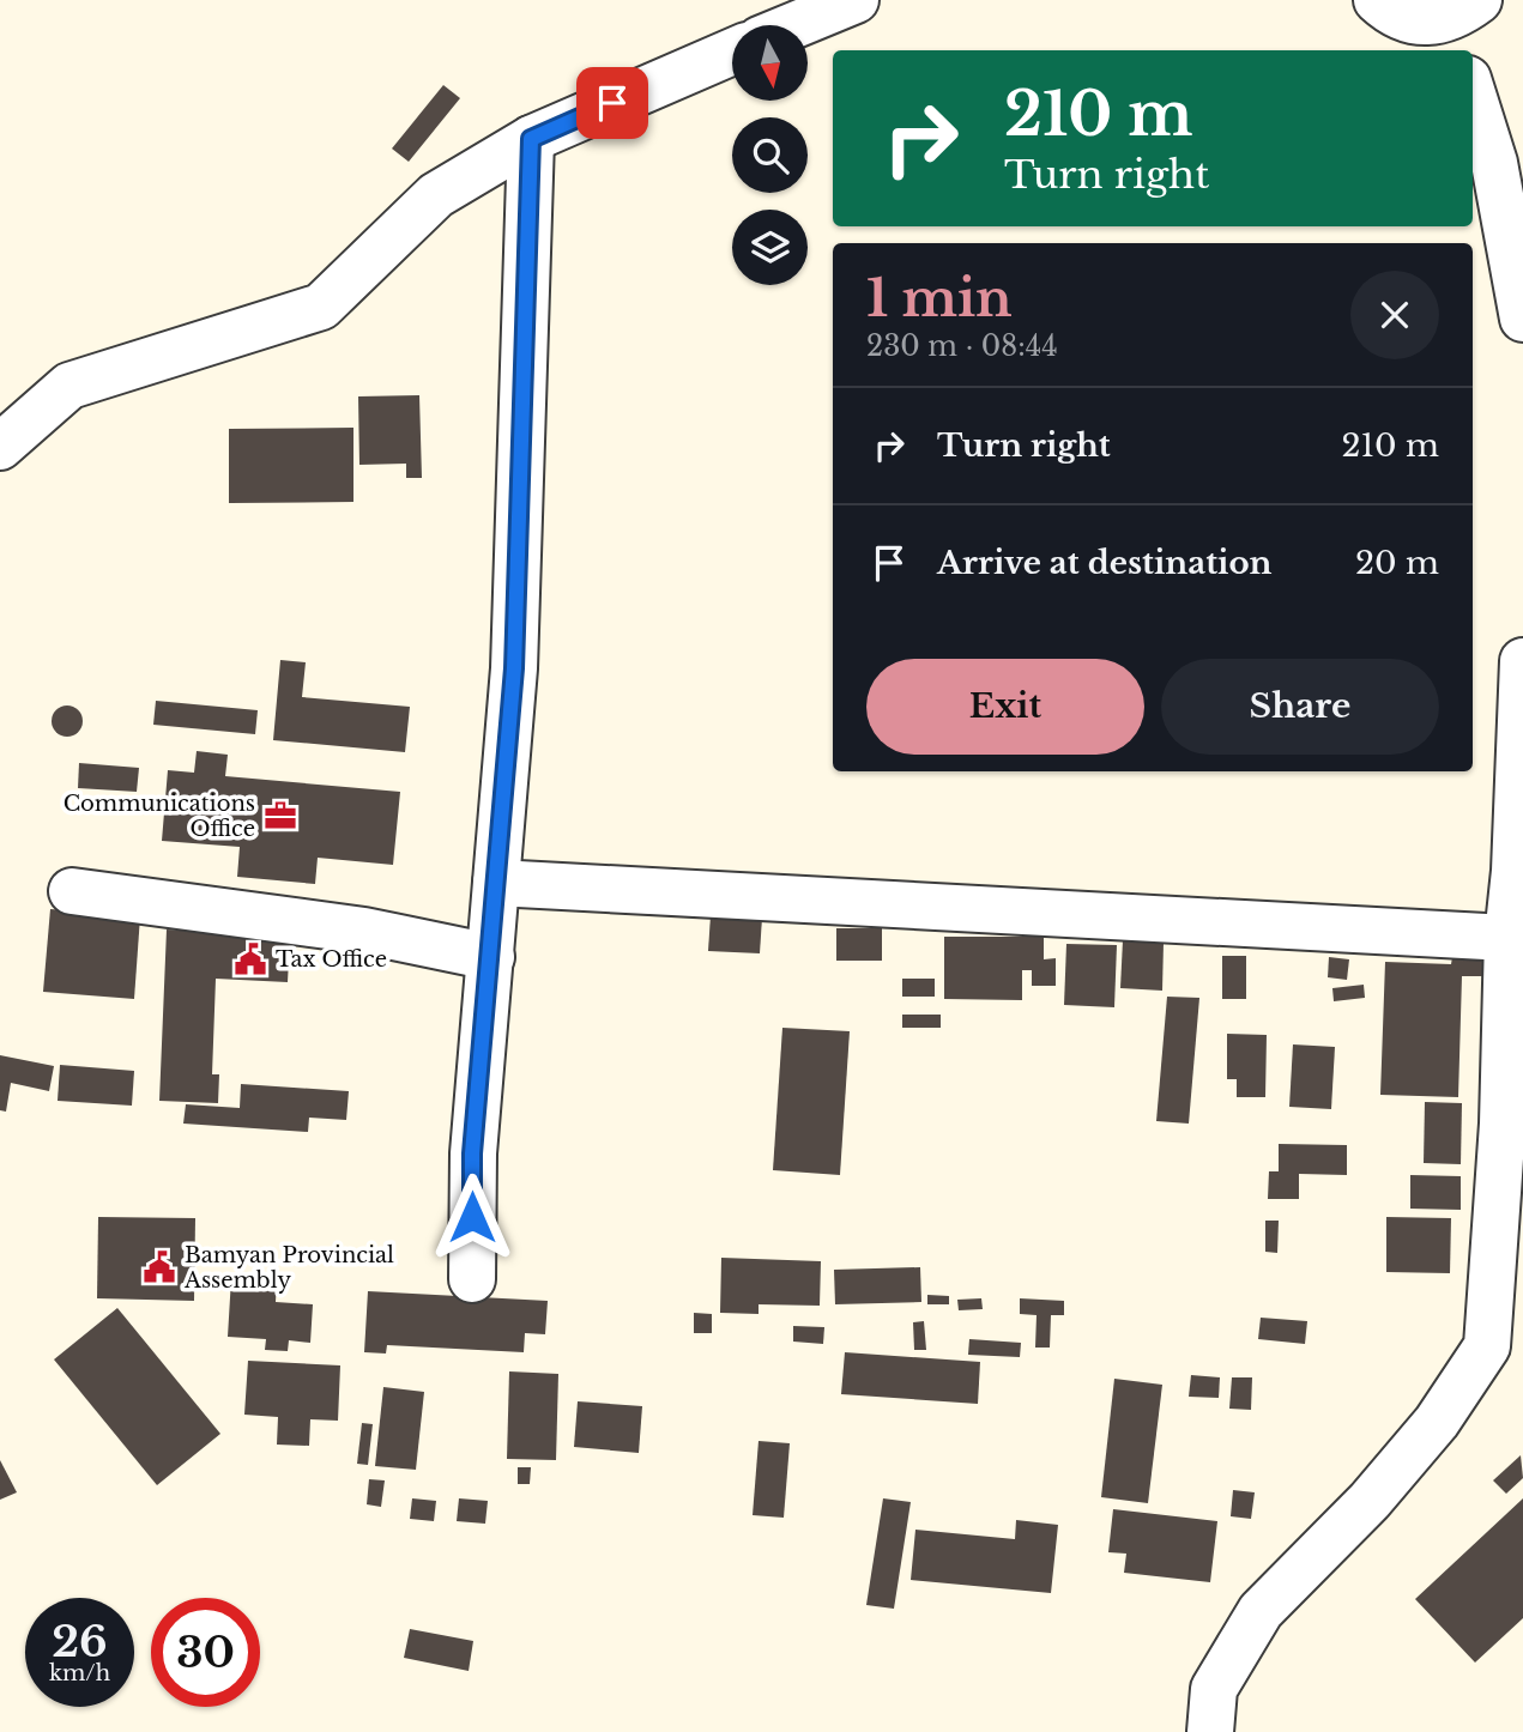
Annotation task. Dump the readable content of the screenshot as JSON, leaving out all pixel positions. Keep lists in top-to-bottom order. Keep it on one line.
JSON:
{"places":{"office":["Communications Office"],"public building":["Tax Office","Bamyan Provincial Assembly"]},"north":"bottom","page":{"turn":["210 m","Turn right"],"heading":["1 min","230 m · 08:44"],"list":[{"name":"Turn right","value":"210 m"},{"name":"Arrive at destination","value":"20 m"}],"buttons":["Exit","Share"],"speed":"26 km/h","limit":"30"}}
